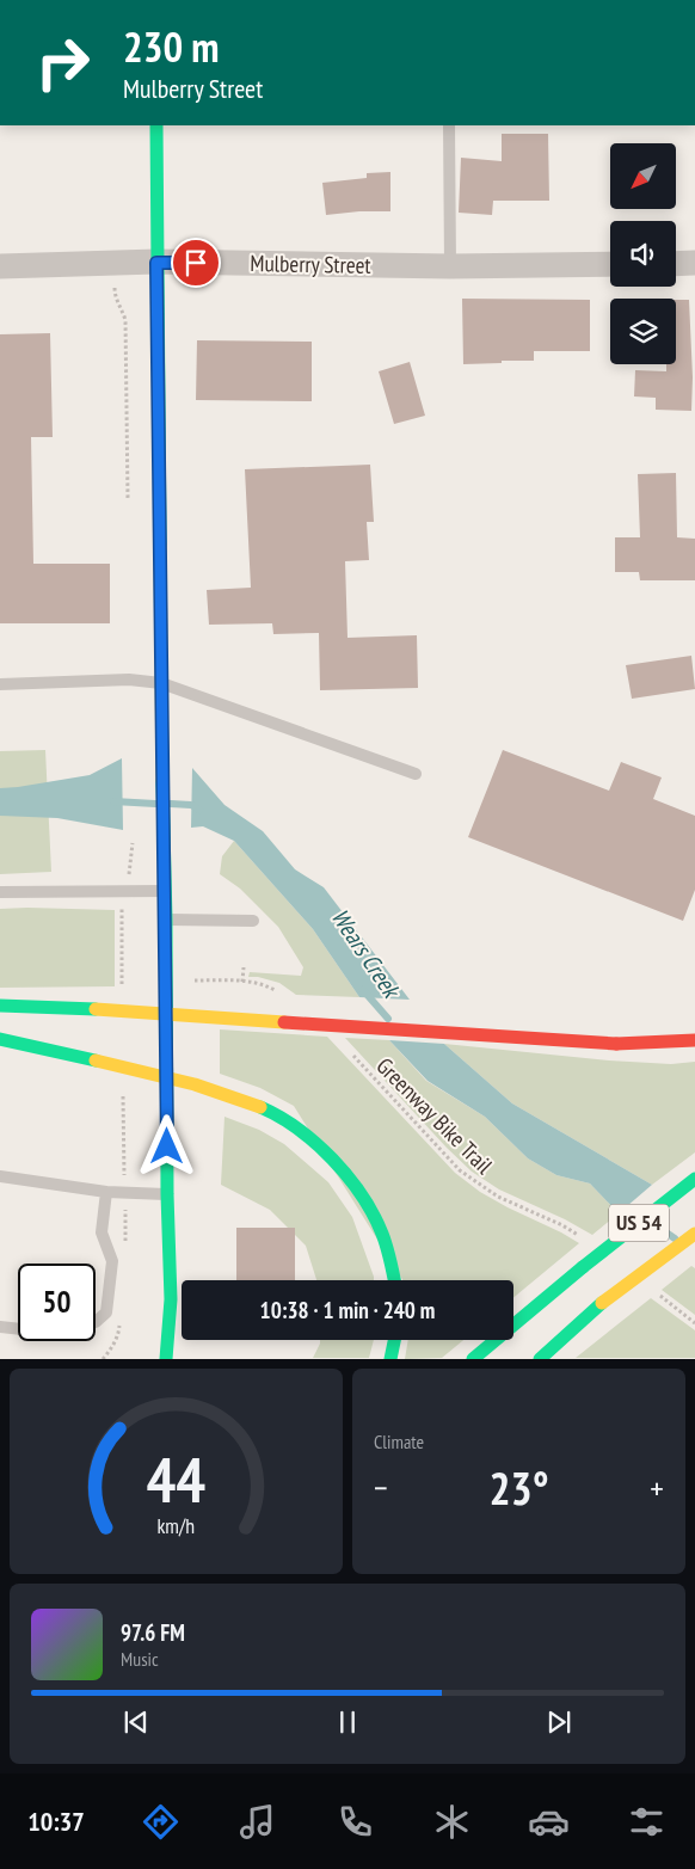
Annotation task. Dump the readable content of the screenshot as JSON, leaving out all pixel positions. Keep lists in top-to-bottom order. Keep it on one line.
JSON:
{"streets":{"main road":["US 54"],"street":["Mulberry Street"],"path":["Greenway Bike Trail"]},"water":["Wears Creek"],"north":"bottom left","page":{"turn":["230 m","Mulberry Street"],"limit":"50","trip":"10:38 · 1 min · 240 m","tile":"Climate","heat":["−","23°","+"],"song":["97.6 FM","Music"],"tabs":"10:37","gauge":["44","km/h"]}}
